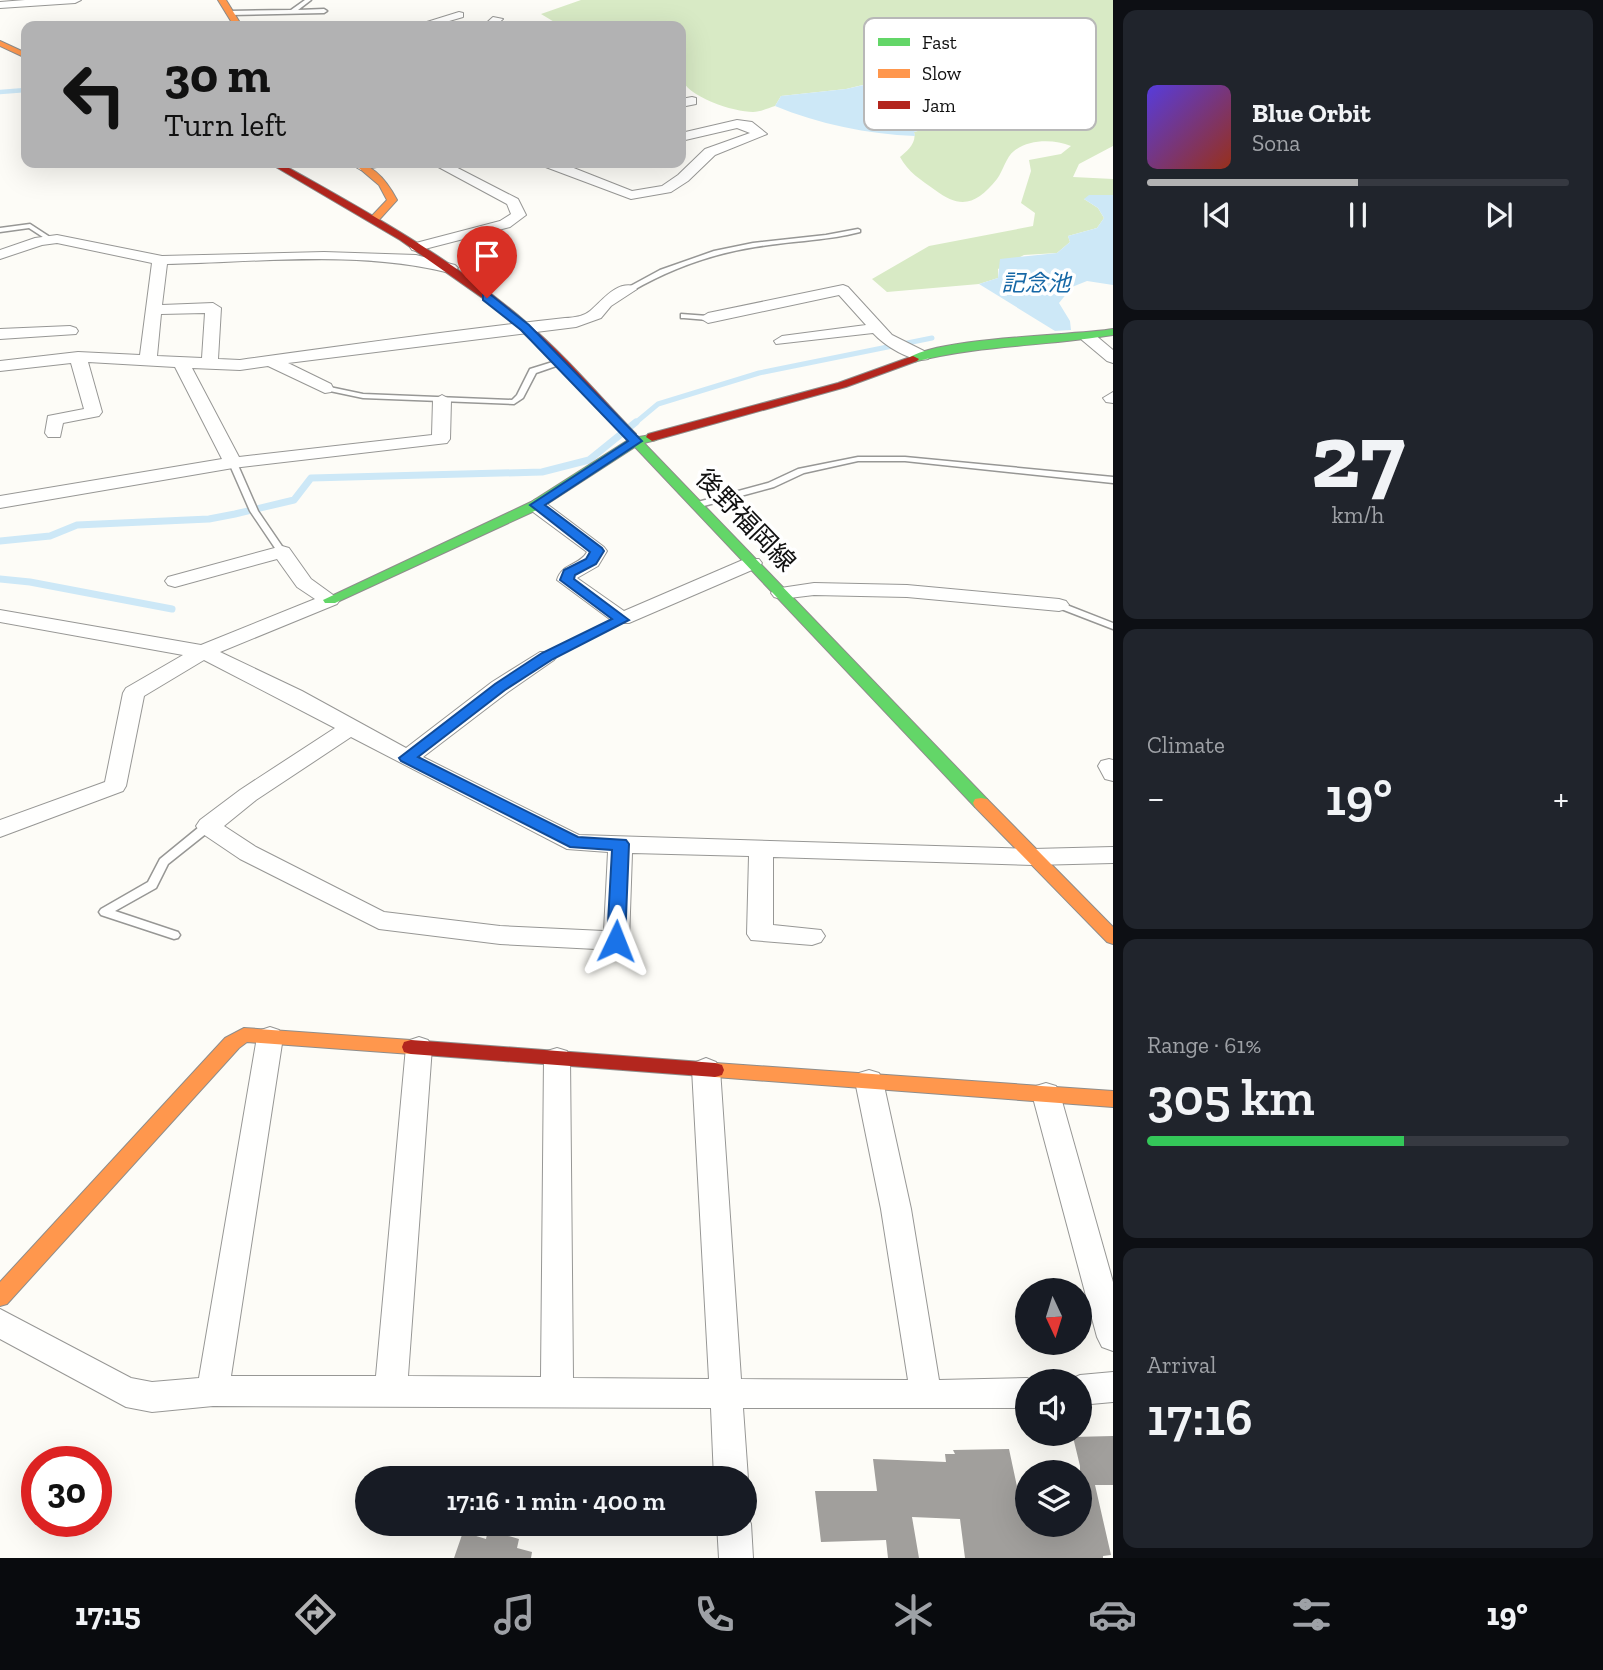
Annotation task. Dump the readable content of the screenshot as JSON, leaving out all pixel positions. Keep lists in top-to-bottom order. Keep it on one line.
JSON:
{"streets":{"street":["後野福岡線"]},"water":["記念池"],"legend":["Fast","Slow","Jam"],"north":"bottom","page":{"turn":["30 m","Turn left"],"song":["Blue Orbit","Sona"],"tile":[["27","km/h"],"Climate",["Range · 61%","305 km"],["Arrival","17:16"]],"heat":["−","19°","+"],"limit":"30","trip":"17:16 · 1 min · 400 m","tabs":["17:15","19°"]}}
